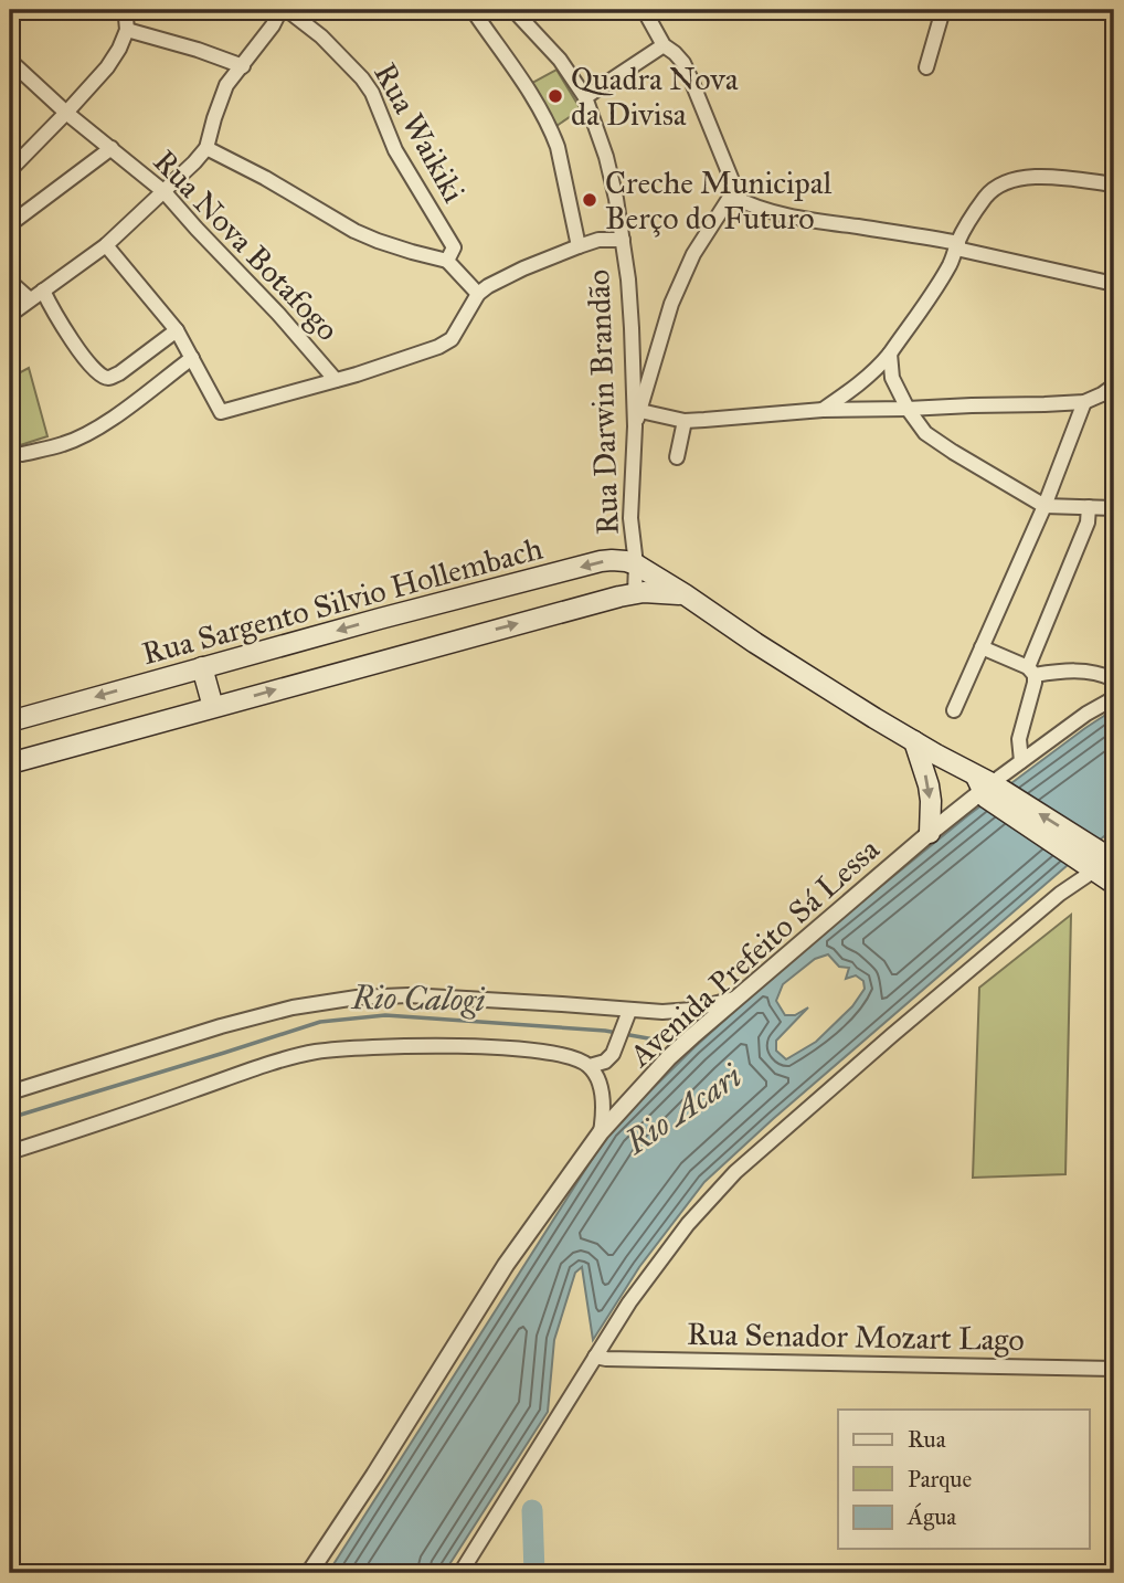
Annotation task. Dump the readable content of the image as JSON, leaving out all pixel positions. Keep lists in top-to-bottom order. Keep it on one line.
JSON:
{"streets":{"main road":["Rua Sargento Silvio Hollembach"],"street":["Rua Waikiki","Rua Nova Botafogo","Rua Darwin Brandão","Avenida Prefeito Sá Lessa","Rua Senador Mozart Lago"]},"crossings":[["Rua Darwin Brandão","Rua Sargento Silvio Hollembach"],["Rua Sargento Silvio Hollembach","Avenida Prefeito Sá Lessa"]],"water":["Rio Calogi","Rio Acari"],"places":["Quadra Nova da Divisa","Creche Municipal Berço do Futuro"],"legend":["Rua","Parque","Água"]}
